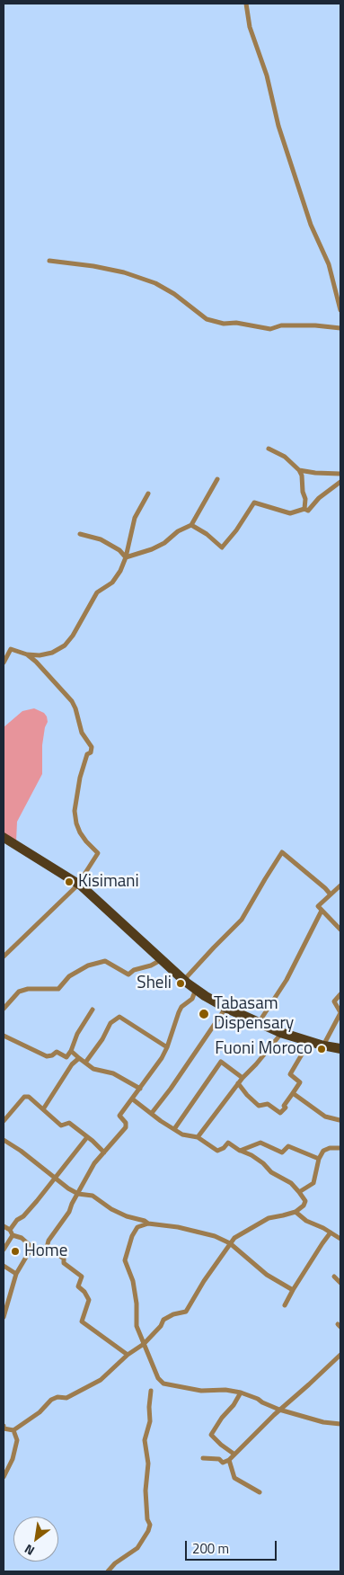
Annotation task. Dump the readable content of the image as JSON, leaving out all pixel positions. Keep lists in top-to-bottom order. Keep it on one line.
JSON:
{"places":["Kisimani","Sheli","Tabasam Dispensary","Fuoni Moroco","Home"],"scale_bar":"200 m","north":"bottom left"}
